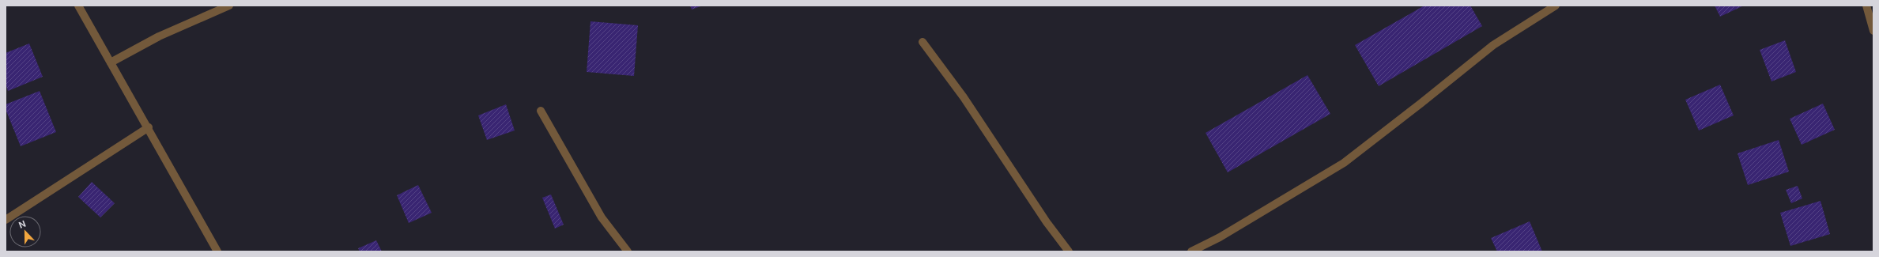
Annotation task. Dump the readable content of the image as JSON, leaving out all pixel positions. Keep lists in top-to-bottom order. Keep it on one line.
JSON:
{"north":"top"}
